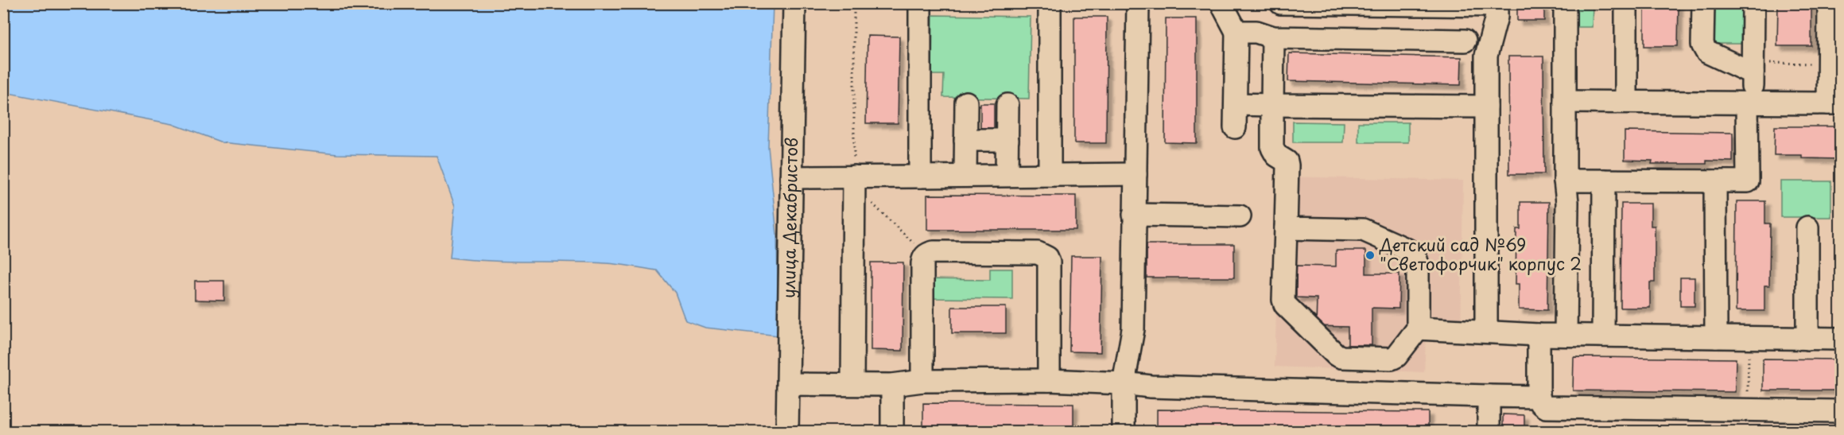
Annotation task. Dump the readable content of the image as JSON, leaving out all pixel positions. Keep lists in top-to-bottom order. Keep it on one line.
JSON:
{"streets":{"street":["улица Декабристов"]},"places":["Детский сад №69 \"Светофорчик\" корпус 2"]}
